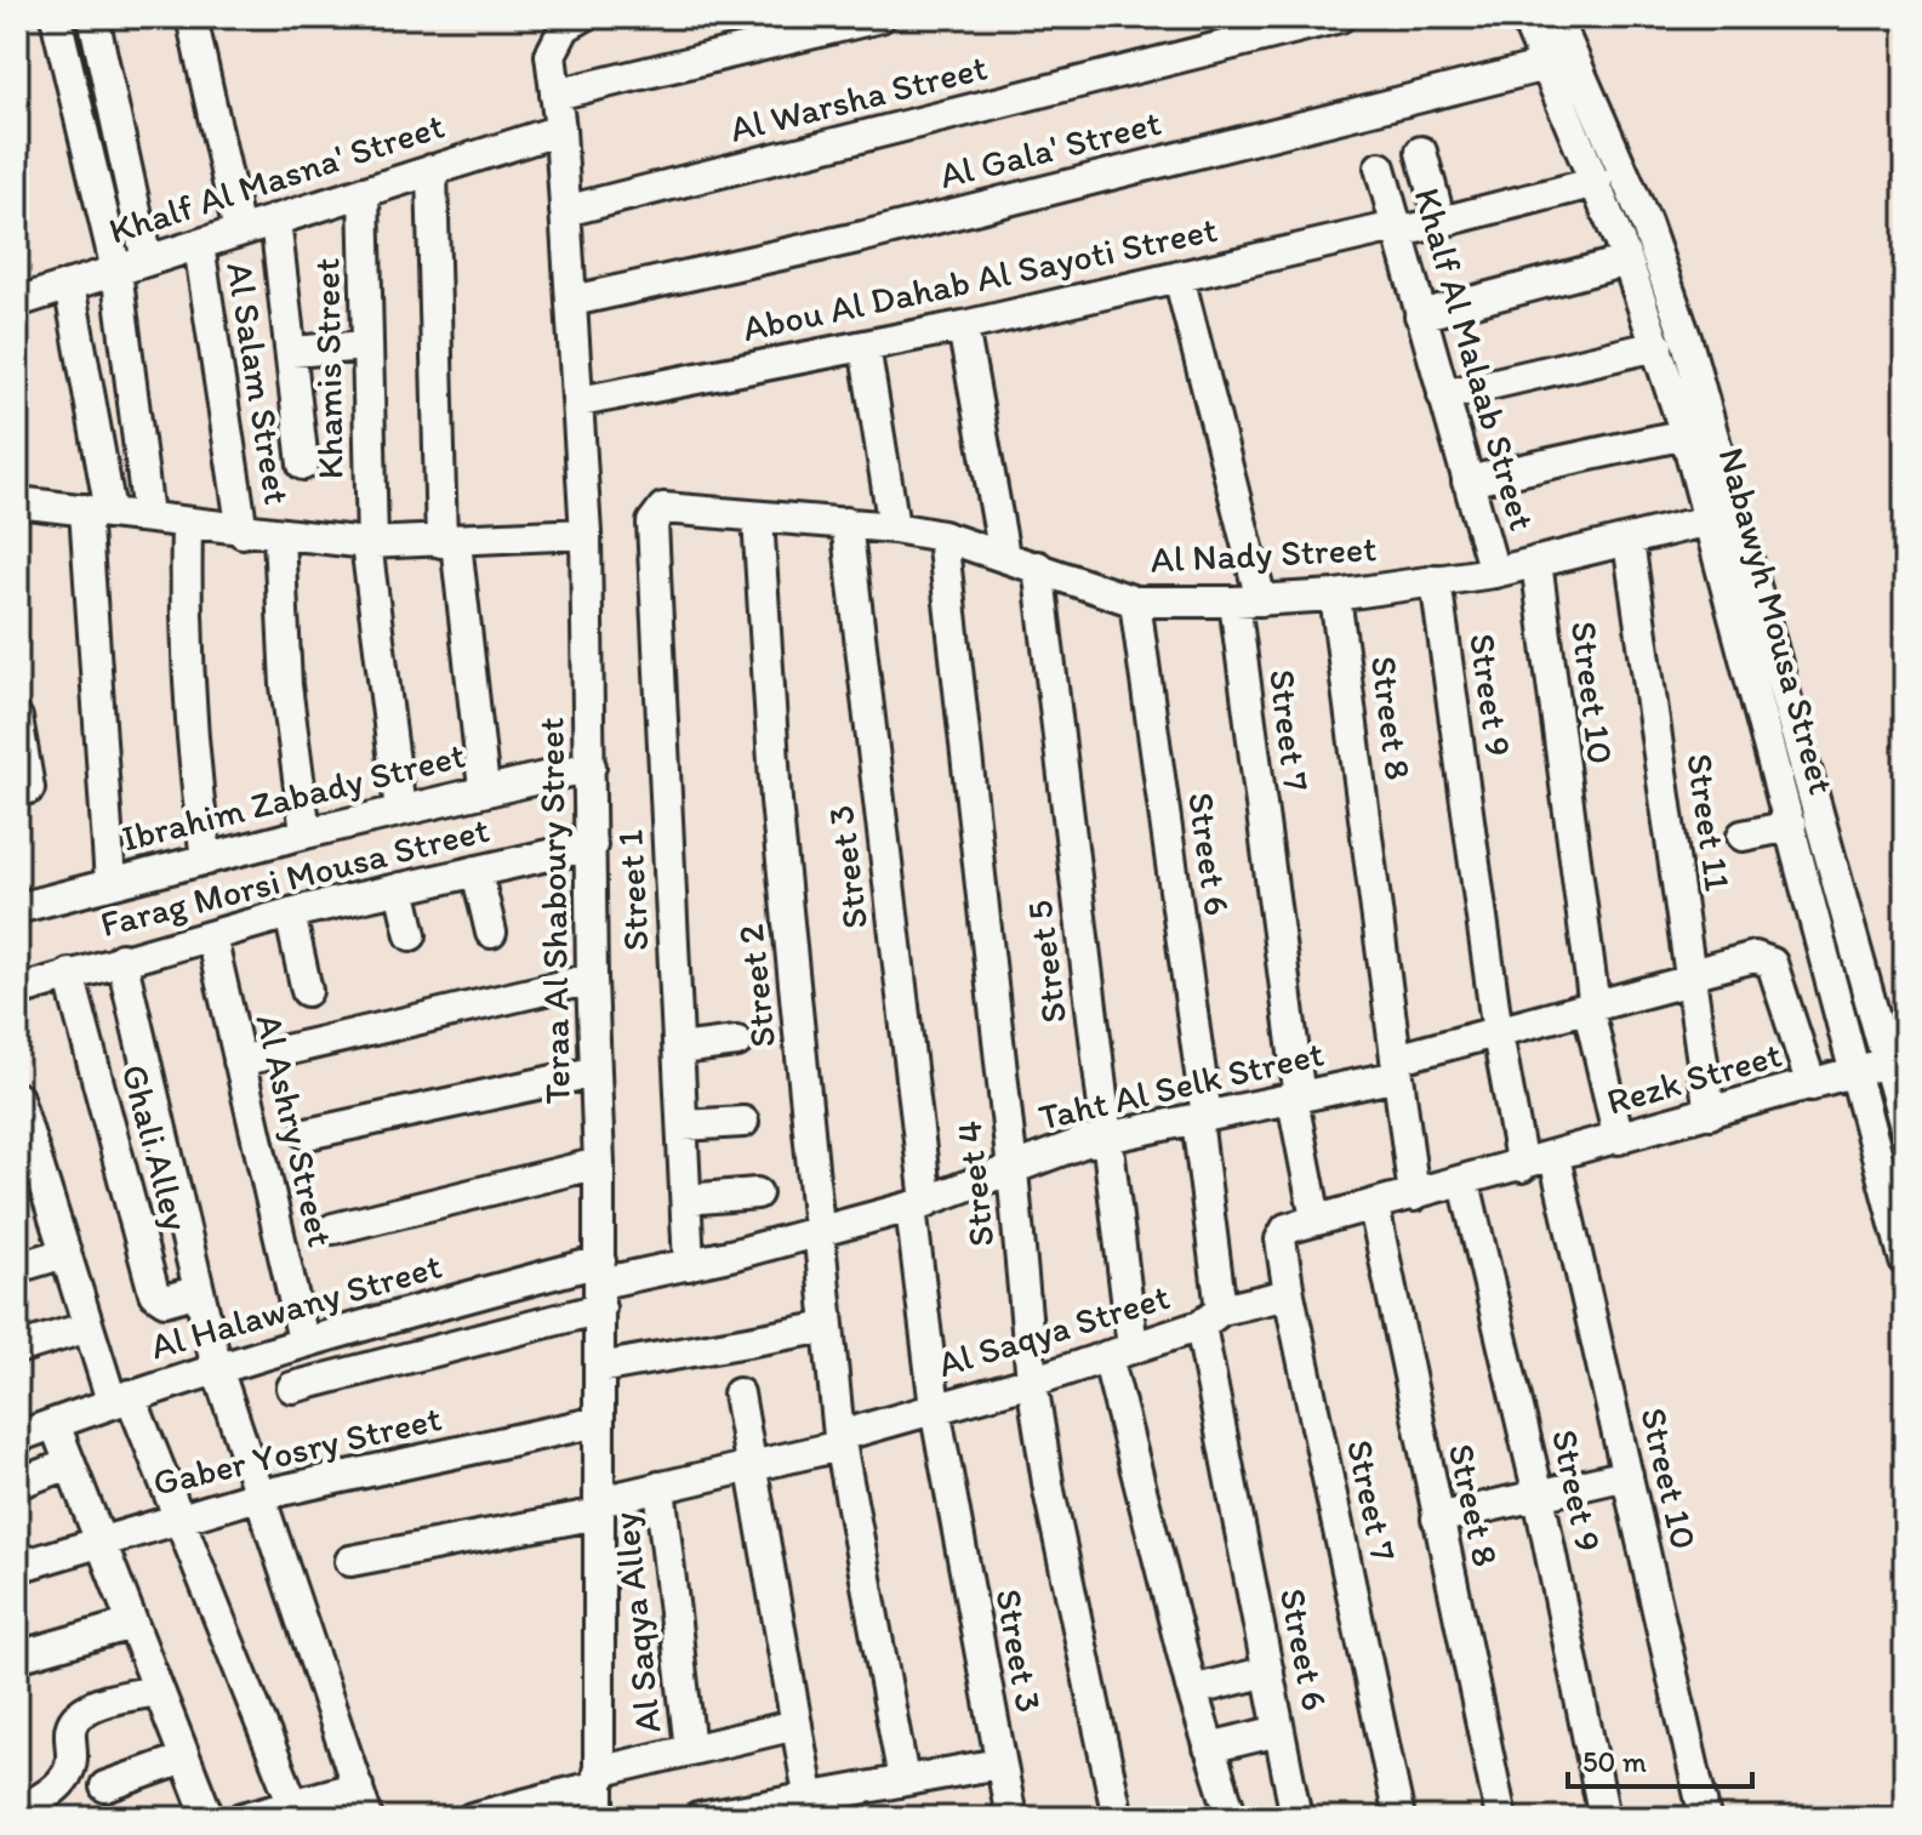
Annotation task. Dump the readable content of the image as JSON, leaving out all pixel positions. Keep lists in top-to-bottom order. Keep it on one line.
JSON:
{"streets":{"street":["Al Warsha Street","Al Gala' Street","Khalf Al Masna' Street","Abou Al Dahab Al Sayoti Street","Khalf Al Malaab Street","Khamis Street","Al Salam Street","Al Nady Street","Nabawyh Mousa Street","Street 10","Street 9","Street 8","Street 7","Ibrahim Zabady Street","Street 11","Street 6","Street 3","Farag Morsi Mousa Street","Street 1","Teraa Al Shaboury Street","Street 5","Street 2","Rezk Street","Taht Al Selk Street","Al Ashry Street","Ghali Alley","Street 4","Al Halawany Street","Al Saqya Street","Gaber Yosry Street","Al Saqya Alley"]},"crossings":[["Al Warsha Street","Teraa Al Shaboury Street"],["Al Gala' Street","Nabawyh Mousa Street"],["Al Gala' Street","Teraa Al Shaboury Street"],["Khalf Al Masna' Street","Khamis Street"],["Khalf Al Masna' Street","Al Salam Street"],["Khalf Al Masna' Street","Teraa Al Shaboury Street"],["Abou Al Dahab Al Sayoti Street","Khalf Al Malaab Street"],["Abou Al Dahab Al Sayoti Street","Nabawyh Mousa Street"],["Abou Al Dahab Al Sayoti Street","Street 7"],["Abou Al Dahab Al Sayoti Street","Teraa Al Shaboury Street"],["Khalf Al Malaab Street","Al Nady Street"],["Khamis Street","Ibrahim Zabady Street"],["Al Nady Street","Nabawyh Mousa Street"],["Al Nady Street","Street 10"],["Al Nady Street","Street 9"],["Al Nady Street","Street 8"],["Al Nady Street","Street 7"],["Al Nady Street","Street 11"],["Al Nady Street","Street 6"],["Al Nady Street","Street 3"],["Al Nady Street","Street 1"],["Al Nady Street","Street 5"],["Al Nady Street","Street 2"],["Al Nady Street","Street 4"],["Nabawyh Mousa Street","Rezk Street"],["Street 10","Rezk Street"],["Street 10","Taht Al Selk Street"],["Street 9","Rezk Street"],["Street 9","Taht Al Selk Street"],["Street 8","Rezk Street"],["Street 8","Taht Al Selk Street"],["Street 7","Rezk Street"],["Street 7","Taht Al Selk Street"],["Street 7","Al Saqya Street"],["Ibrahim Zabady Street","Teraa Al Shaboury Street"],["Street 11","Rezk Street"],["Street 11","Taht Al Selk Street"],["Street 6","Taht Al Selk Street"],["Street 6","Al Saqya Street"],["Street 3","Taht Al Selk Street"],["Street 3","Al Saqya Street"],["Farag Morsi Mousa Street","Teraa Al Shaboury Street"],["Farag Morsi Mousa Street","Al Ashry Street"],["Farag Morsi Mousa Street","Ghali Alley"],["Street 1","Taht Al Selk Street"],["Teraa Al Shaboury Street","Taht Al Selk Street"],["Teraa Al Shaboury Street","Al Halawany Street"],["Teraa Al Shaboury Street","Al Saqya Street"],["Teraa Al Shaboury Street","Gaber Yosry Street"],["Street 5","Taht Al Selk Street"],["Street 5","Al Saqya Street"],["Street 2","Taht Al Selk Street"],["Street 2","Al Saqya Street"],["Rezk Street","Taht Al Selk Street"],["Taht Al Selk Street","Street 4"],["Taht Al Selk Street","Al Halawany Street"],["Al Ashry Street","Al Halawany Street"],["Street 4","Al Saqya Street"],["Al Saqya Street","Al Saqya Alley"]],"scale_bar":"50 m"}
